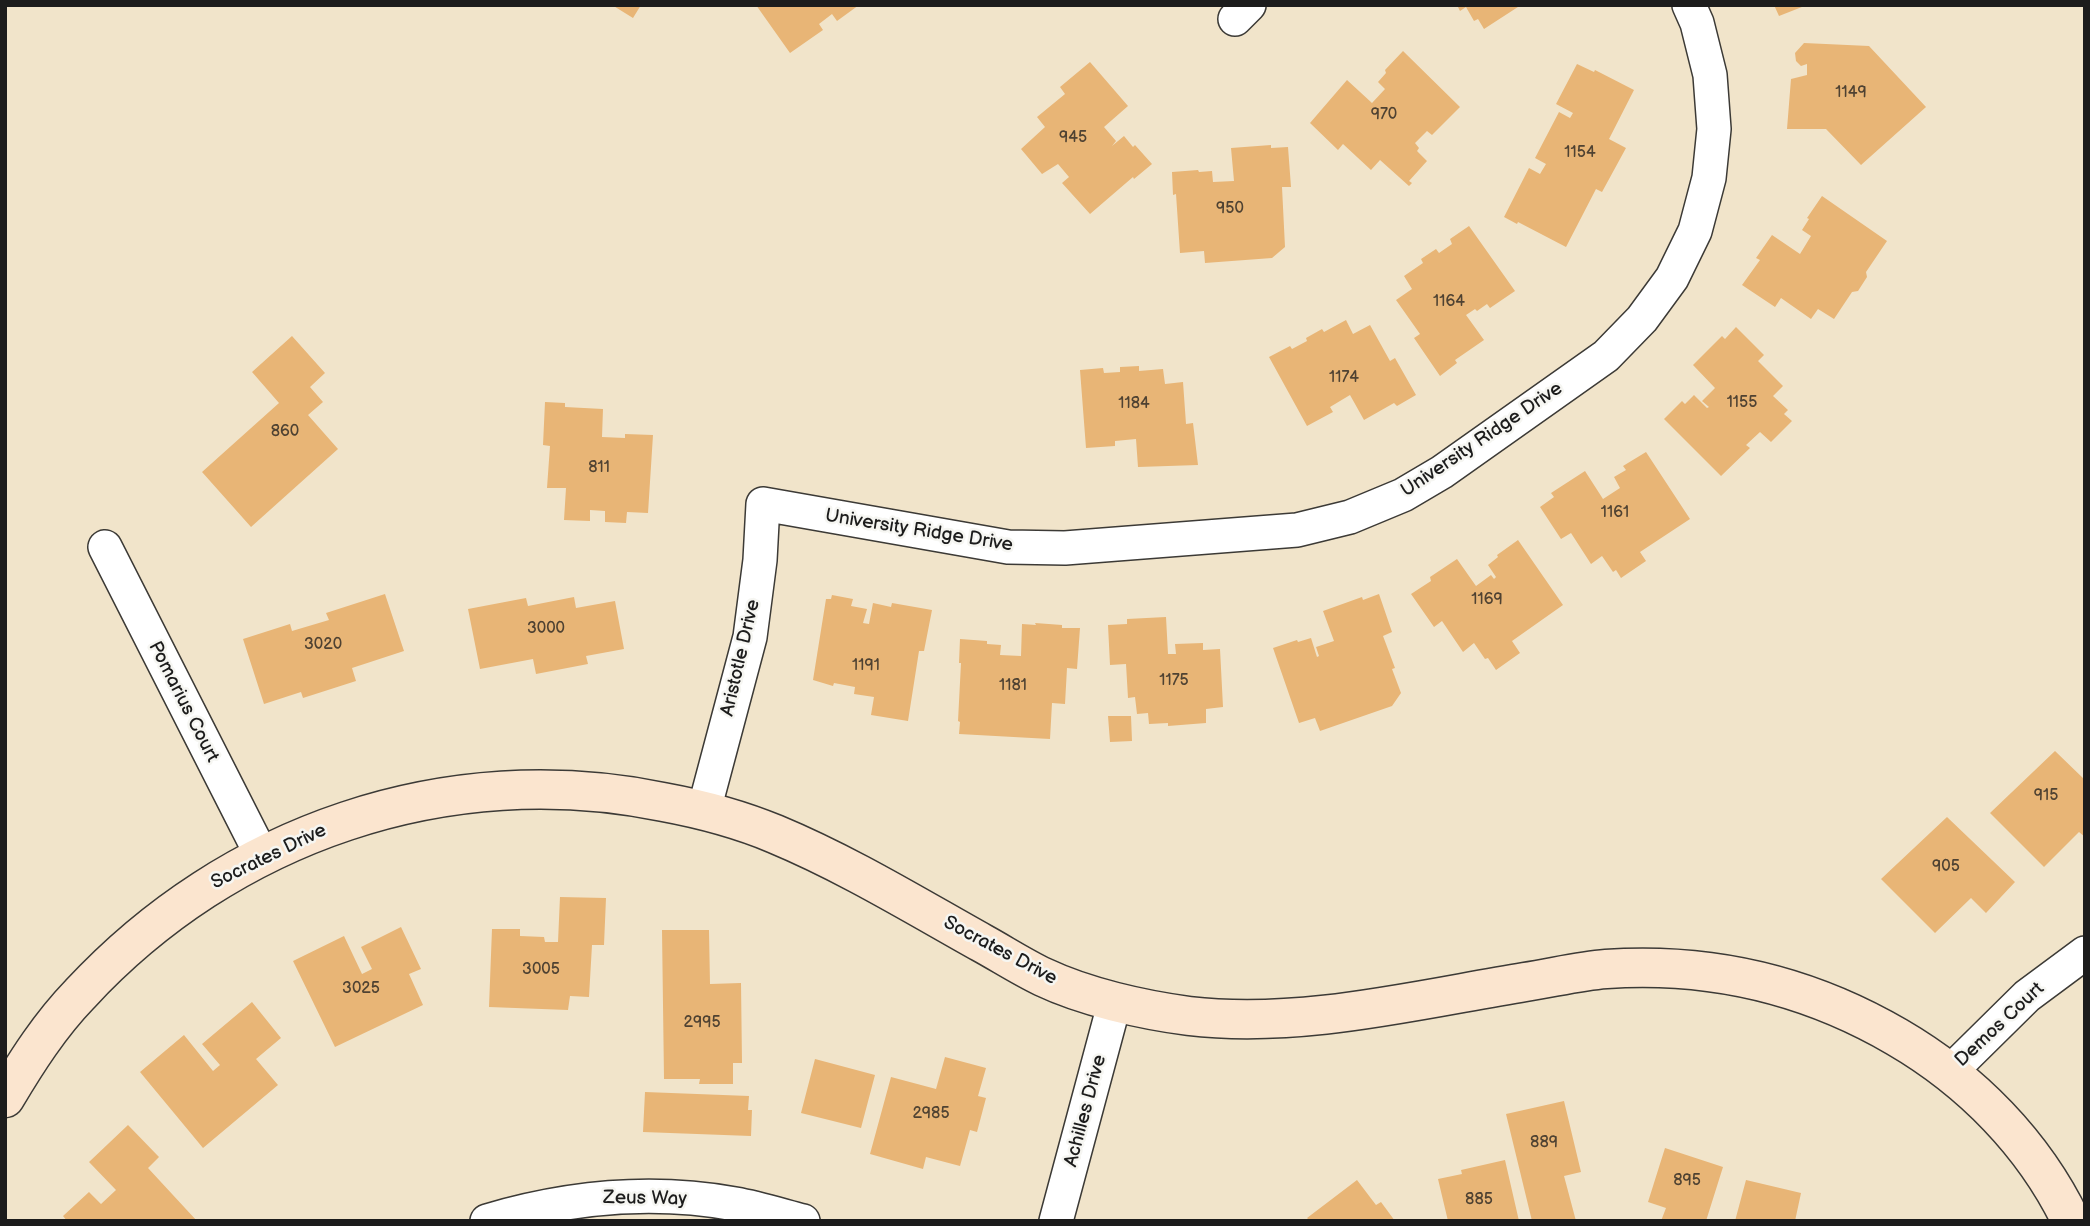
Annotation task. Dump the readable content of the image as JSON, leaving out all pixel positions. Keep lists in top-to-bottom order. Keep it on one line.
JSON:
{"streets":{"street":["University Ridge Drive","Aristotle Drive","Pomarius Court","Socrates Drive","Demos Court","Achilles Drive","Zeus Way"]},"crossings":[["University Ridge Drive","Aristotle Drive"],["Aristotle Drive","Socrates Drive"],["Pomarius Court","Socrates Drive"],["Socrates Drive","Demos Court"],["Socrates Drive","Achilles Drive"]],"house_numbers":["1149","970","945","1154","950","1164","1174","1155","1184","860","811","1161","1169","3000","3020","1191","1175","1181","915","905","3005","3025","2995","2985","889","895","885"]}
